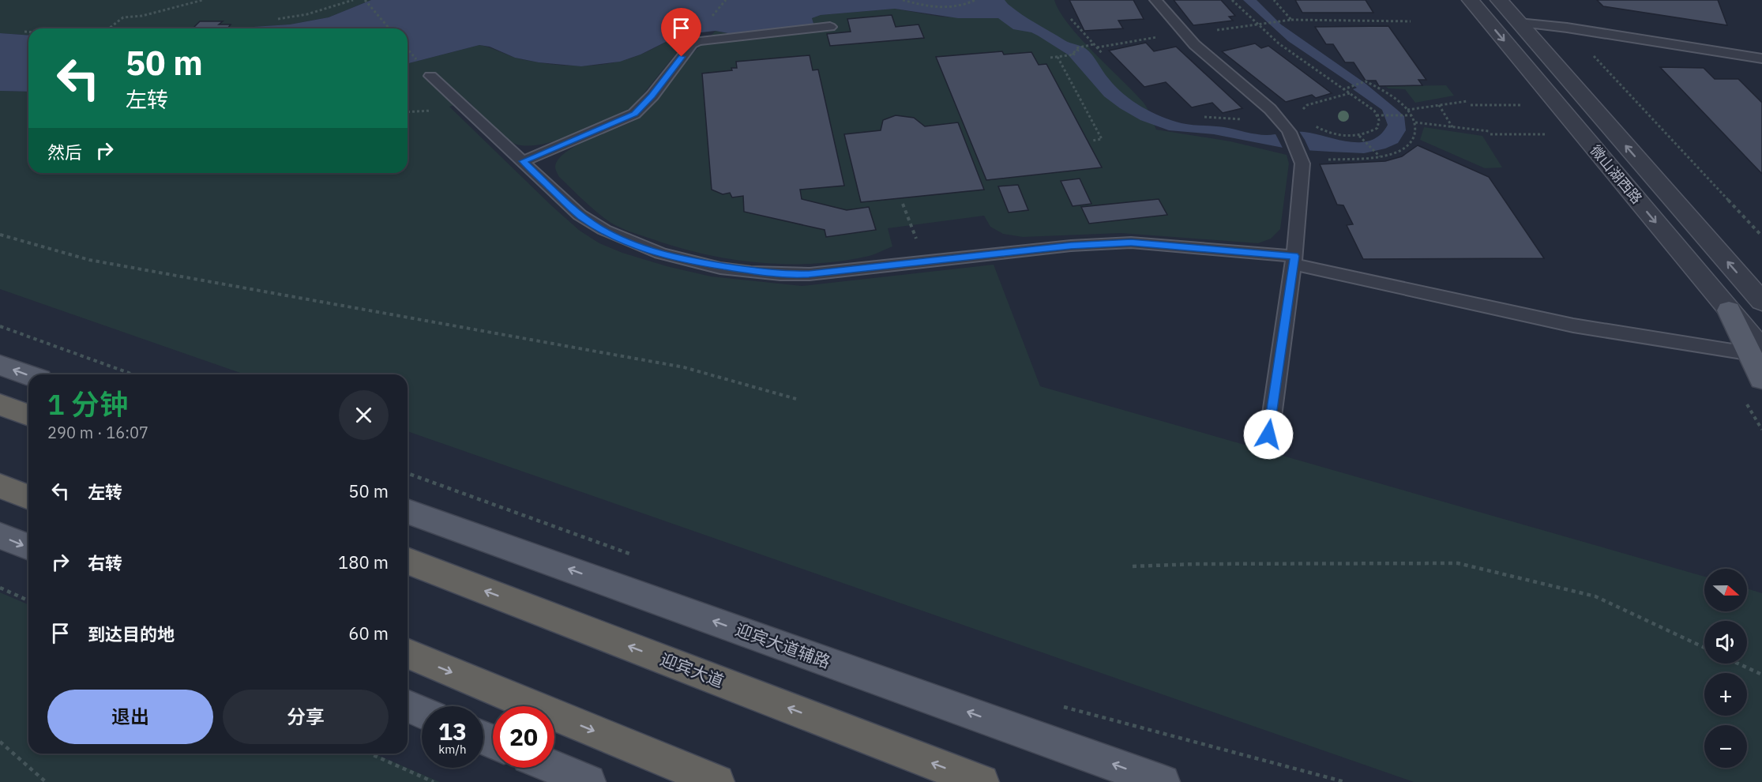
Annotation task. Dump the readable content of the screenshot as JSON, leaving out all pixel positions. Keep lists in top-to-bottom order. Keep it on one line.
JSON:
{"streets":{"highway":["迎宾大道"],"main road":["迎宾大道辅路"],"street":["微山湖西路"]},"one_way":["迎宾大道辅路"],"north":"right","page":{"turn":["50 m","左转"],"then":"然后","heading":["1 分钟","290 m · 16:07"],"list":[{"name":"左转","value":"50 m"},{"name":"右转","value":"180 m"},{"name":"到达目的地","value":"60 m"}],"map_buttons":["+","−"],"buttons":["退出","分享"],"speed":"13 km/h","limit":"20"}}
